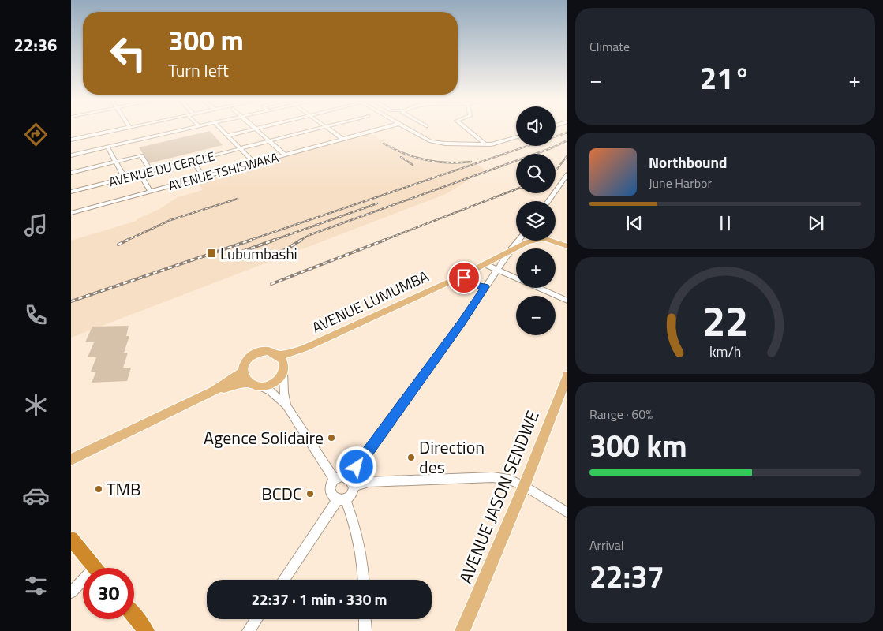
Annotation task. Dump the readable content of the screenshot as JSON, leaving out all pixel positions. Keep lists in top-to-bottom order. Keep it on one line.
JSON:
{"streets":{"main road":["AVENUE LUMUMBA","AVENUE JASON SENDWE"],"street":["AVENUE DU CERCLE","AVENUE TSHISWAKA"]},"places":{"transit":["Lubumbashi"],"other":["Agence Solidaire","Direction des","TMB","BCDC"]},"page":{"tabs":"22:36","tile":["Climate",["Range · 60%","300 km"],["Arrival","22:37"]],"turn":["300 m","Turn left"],"heat":["−","21°","+"],"map_buttons":["+","−"],"song":["Northbound","June Harbor"],"limit":"30","trip":"22:37 · 1 min · 330 m","gauge":["22","km/h"]}}
